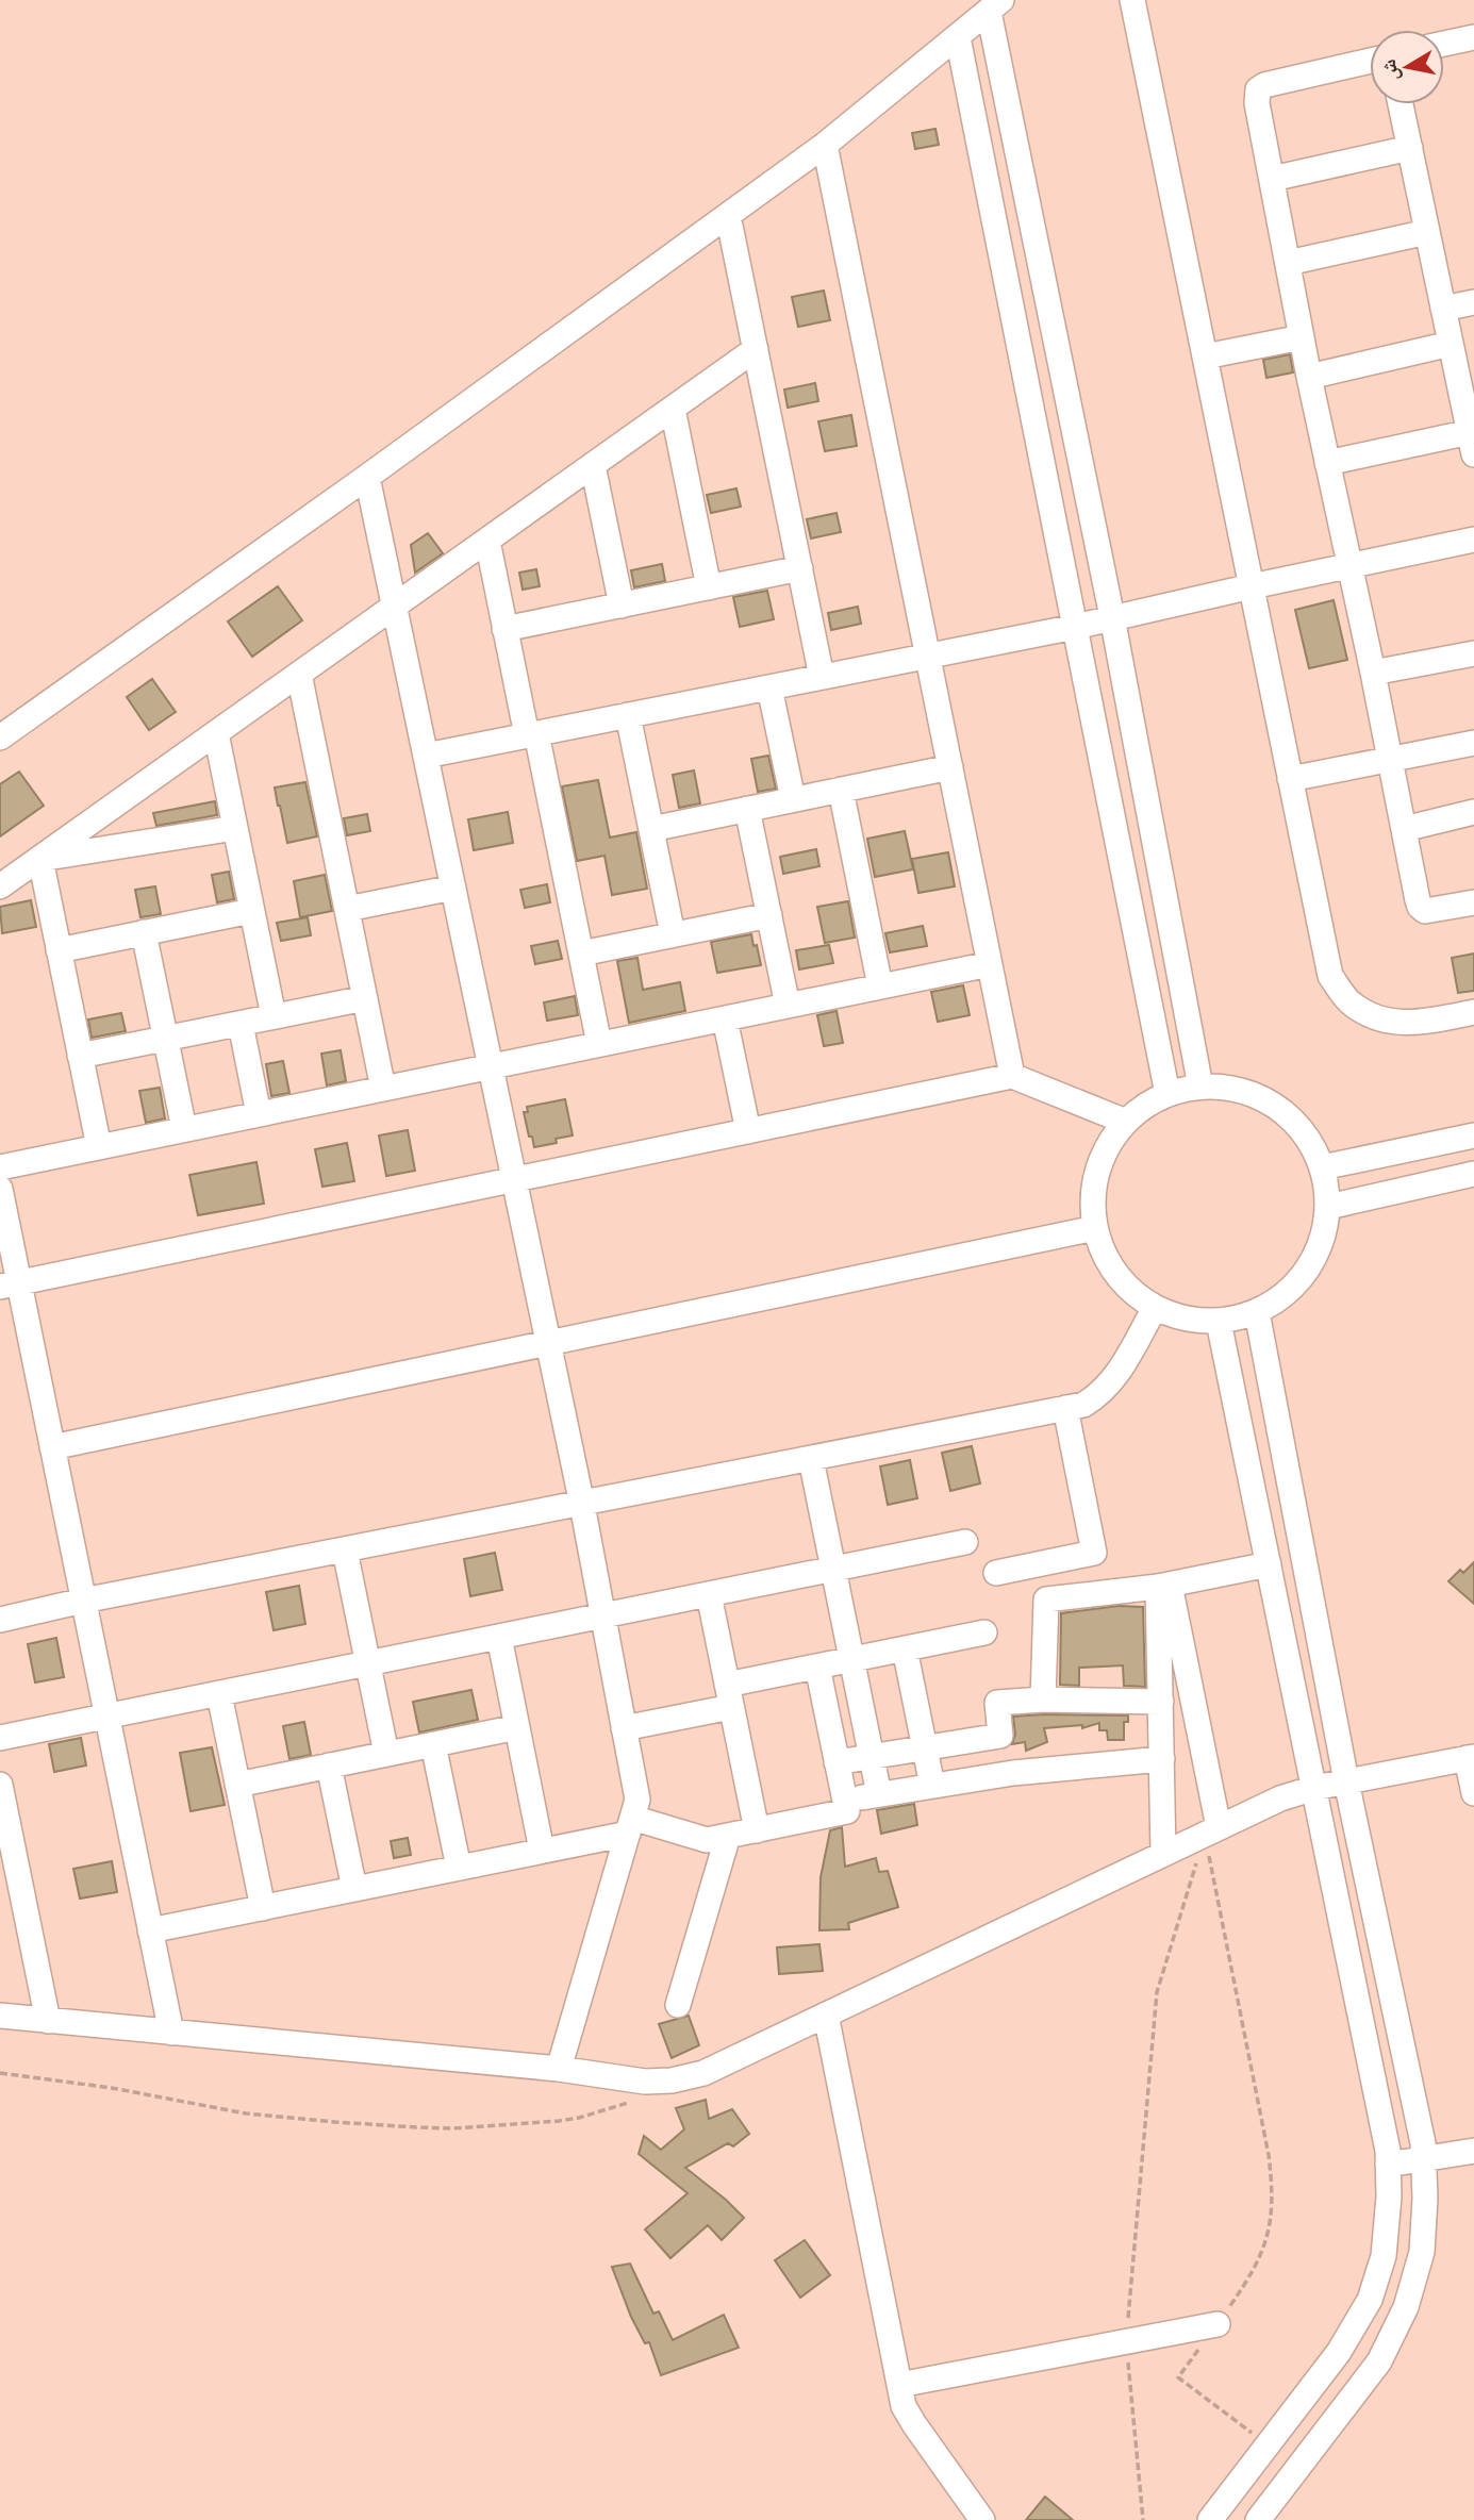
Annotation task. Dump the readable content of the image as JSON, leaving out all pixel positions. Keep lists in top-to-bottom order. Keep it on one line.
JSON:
{"north":"left"}
